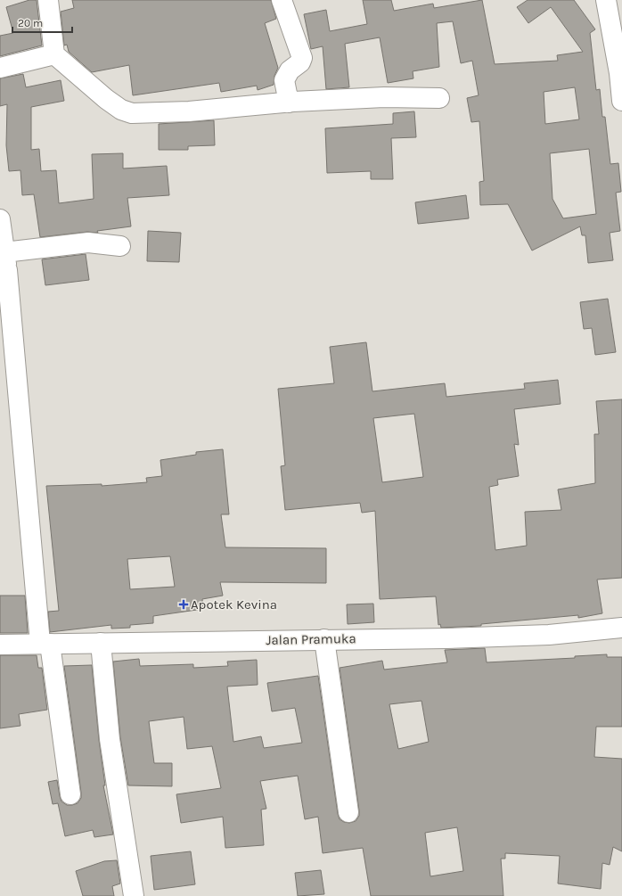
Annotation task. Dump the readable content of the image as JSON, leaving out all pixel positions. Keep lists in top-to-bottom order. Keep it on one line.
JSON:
{"streets":{"street":["Jalan Pramuka"]},"places":{"health":["Apotek Kevina"]},"scale_bar":"20 m"}
